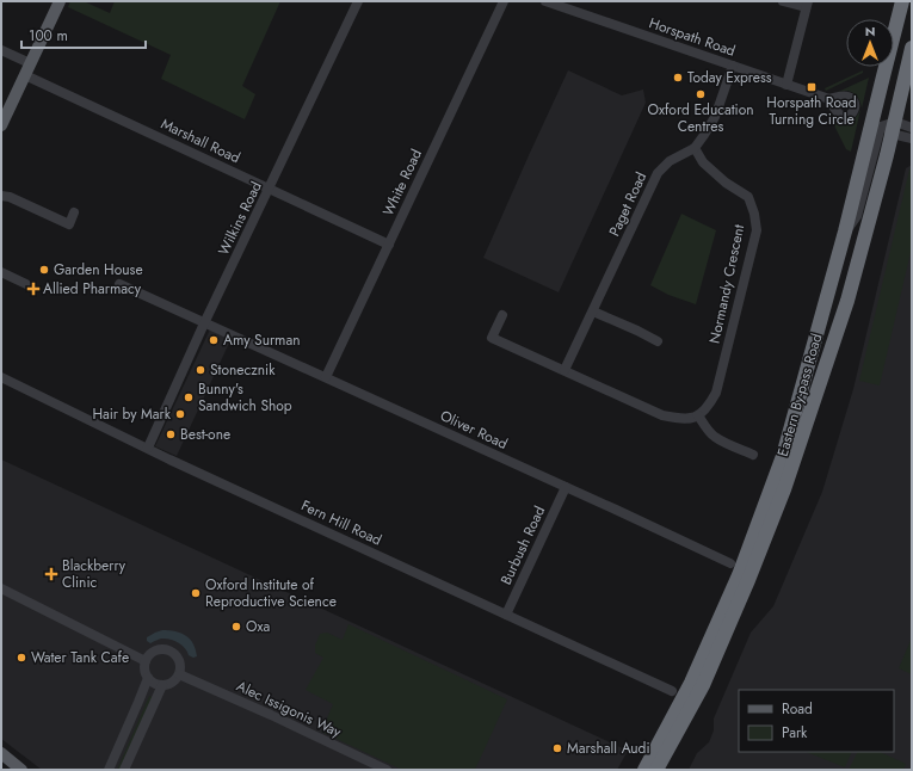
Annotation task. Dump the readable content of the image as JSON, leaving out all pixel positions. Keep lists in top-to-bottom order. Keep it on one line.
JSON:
{"streets":{"highway":["Eastern By-pass Road"],"street":["Horspath Road","Marshall Road","White Road","Paget Road","Wilkins Road","Normandy Crescent","Oliver Road","Fern Hill Road","Burbush Road","Alec Issigonis Way"]},"crossings":[["Horspath Road","Paget Road"],["Marshall Road","White Road"],["Marshall Road","Wilkins Road"],["White Road","Oliver Road"],["Paget Road","Normandy Crescent"],["Wilkins Road","Oliver Road"],["Wilkins Road","Fern Hill Road"],["Oliver Road","Burbush Road"],["Fern Hill Road","Burbush Road"]],"places":{"other":["Today Express","Oxford Education Centres","Garden House","Amy Surman","Stonecznik","Bunny's Sandwich Shop","Hair by Mark","Best-one","Oxford Institute of Reproductive Science","Oxa","Water Tank Cafe","Marshall Audi"],"transit":["Horspath Road Turning Circle"],"health":["Allied Pharmacy","Blackberry Clinic"]},"legend":["Road","Park"],"scale_bar":"100 m","north":"top"}
